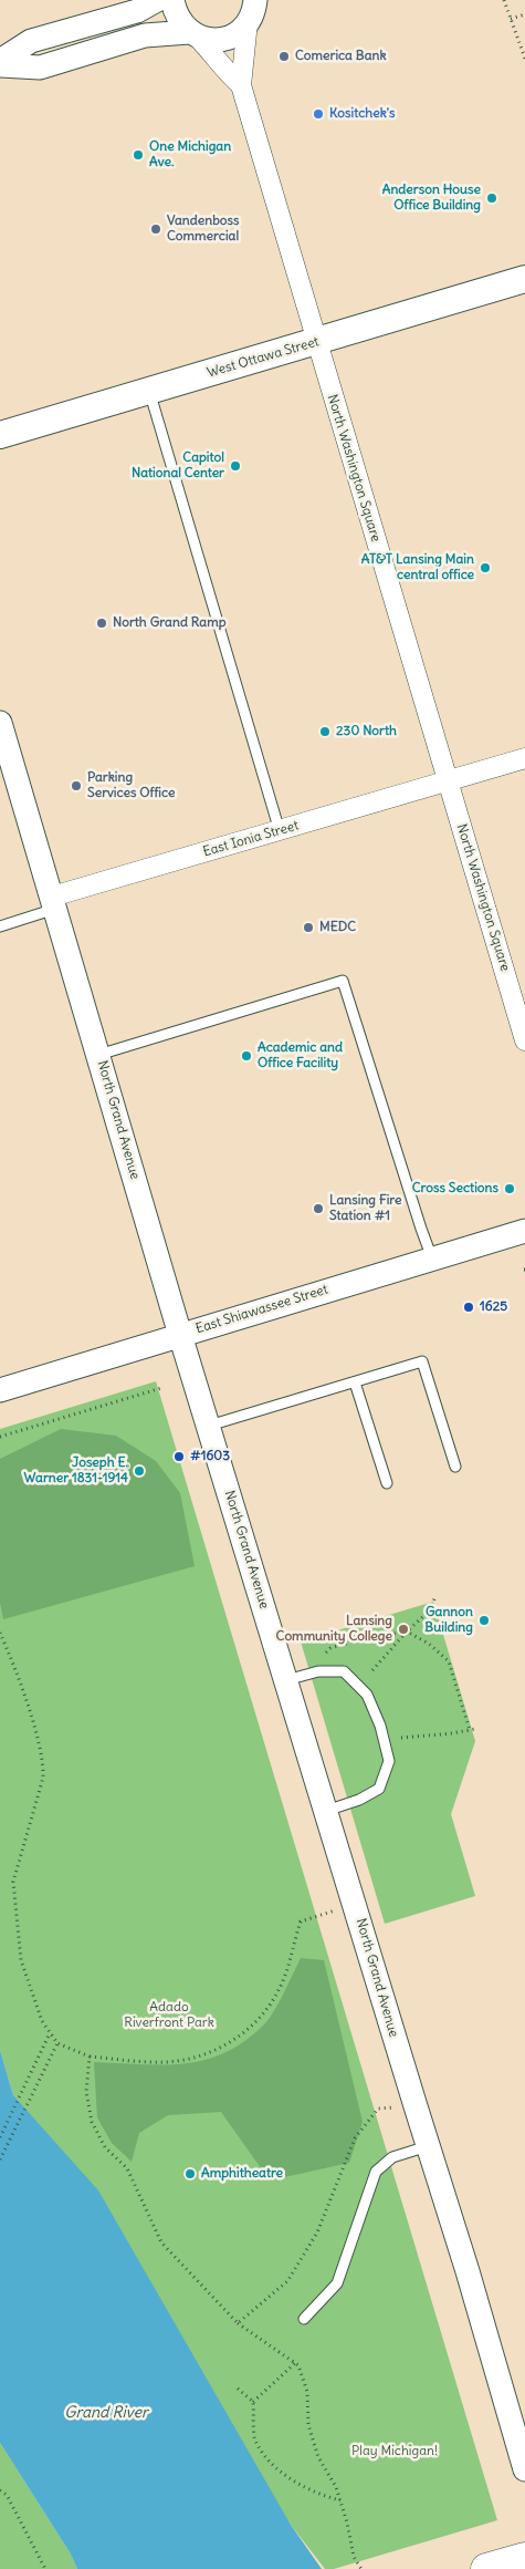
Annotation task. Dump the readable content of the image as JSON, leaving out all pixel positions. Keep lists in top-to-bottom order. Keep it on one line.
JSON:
{"streets":{"main road":["West Ottawa Street"],"street":["North Washington Square","East Ionia Street","North Grand Avenue","East Shiawassee Street"]},"crossings":[["West Ottawa Street","North Washington Square"],["North Washington Square","East Ionia Street"],["East Ionia Street","North Grand Avenue"],["North Grand Avenue","East Shiawassee Street"]],"water":["Grand River"],"parks":["Adado Riverfront Park","Play Michigan!"],"places":["Comerica Bank","Kositchek's","One Michigan Ave.","Anderson House Office Building","Vandenboss Commercial","Capitol National Center","AT&T Lansing Main central office","North Grand Ramp","230 North","Parking Services Office","MEDC","Academic and Office Facility","Cross Sections","Lansing Fire Station #1","1625","#1603","Joseph E. Warner 1831-1914","Gannon Building","Lansing Community College","Amphitheatre"]}
